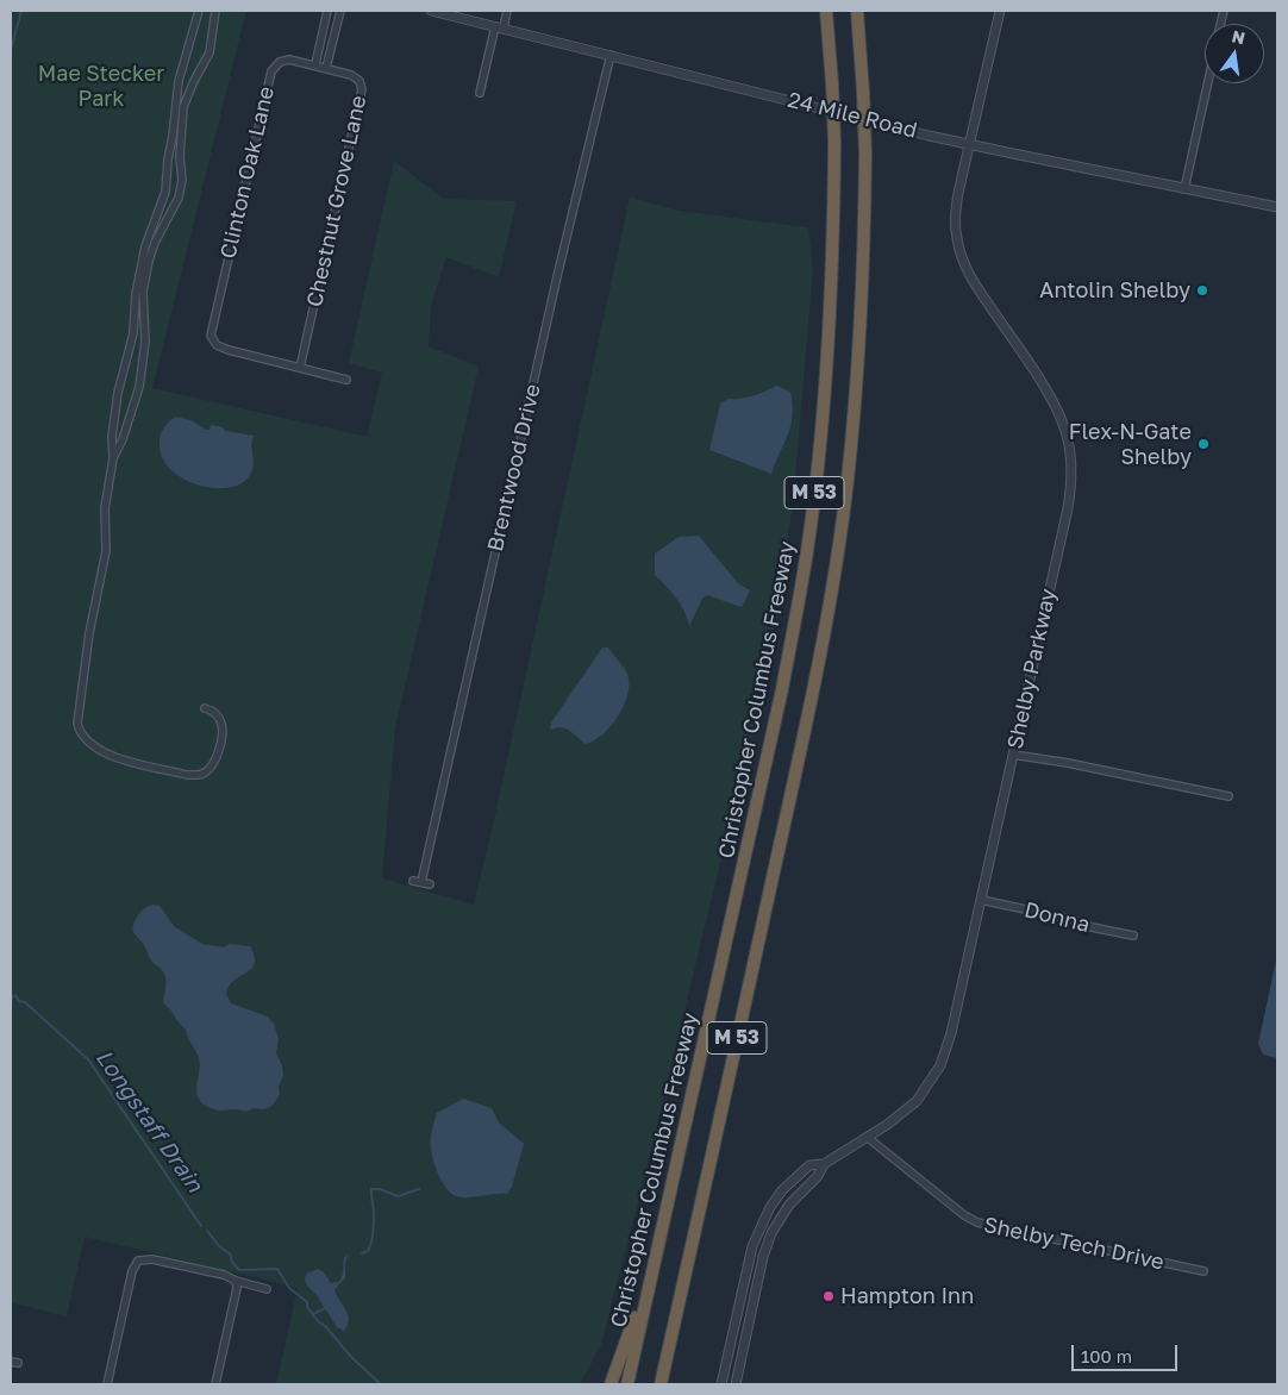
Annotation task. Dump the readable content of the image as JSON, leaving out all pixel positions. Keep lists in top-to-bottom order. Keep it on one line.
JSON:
{"streets":{"highway":["M 53","Christopher Columbus Freeway"],"street":["24 Mile Road","Clinton Oak Lane","Chestnut Grove Lane","Brentwood Drive","Shelby Parkway","Donna","Shelby Tech Drive"]},"crossings":[["24 Mile Road","Brentwood Drive"],["24 Mile Road","Shelby Parkway"],["Clinton Oak Lane","Chestnut Grove Lane"],["Shelby Parkway","Donna"],["Shelby Parkway","Shelby Tech Drive"]],"water":["Longstaff Drain"],"parks":["Mae Stecker Park"],"places":["Antolin Shelby","Flex-N-Gate Shelby","Hampton Inn"],"scale_bar":"100 m","north":"top"}
